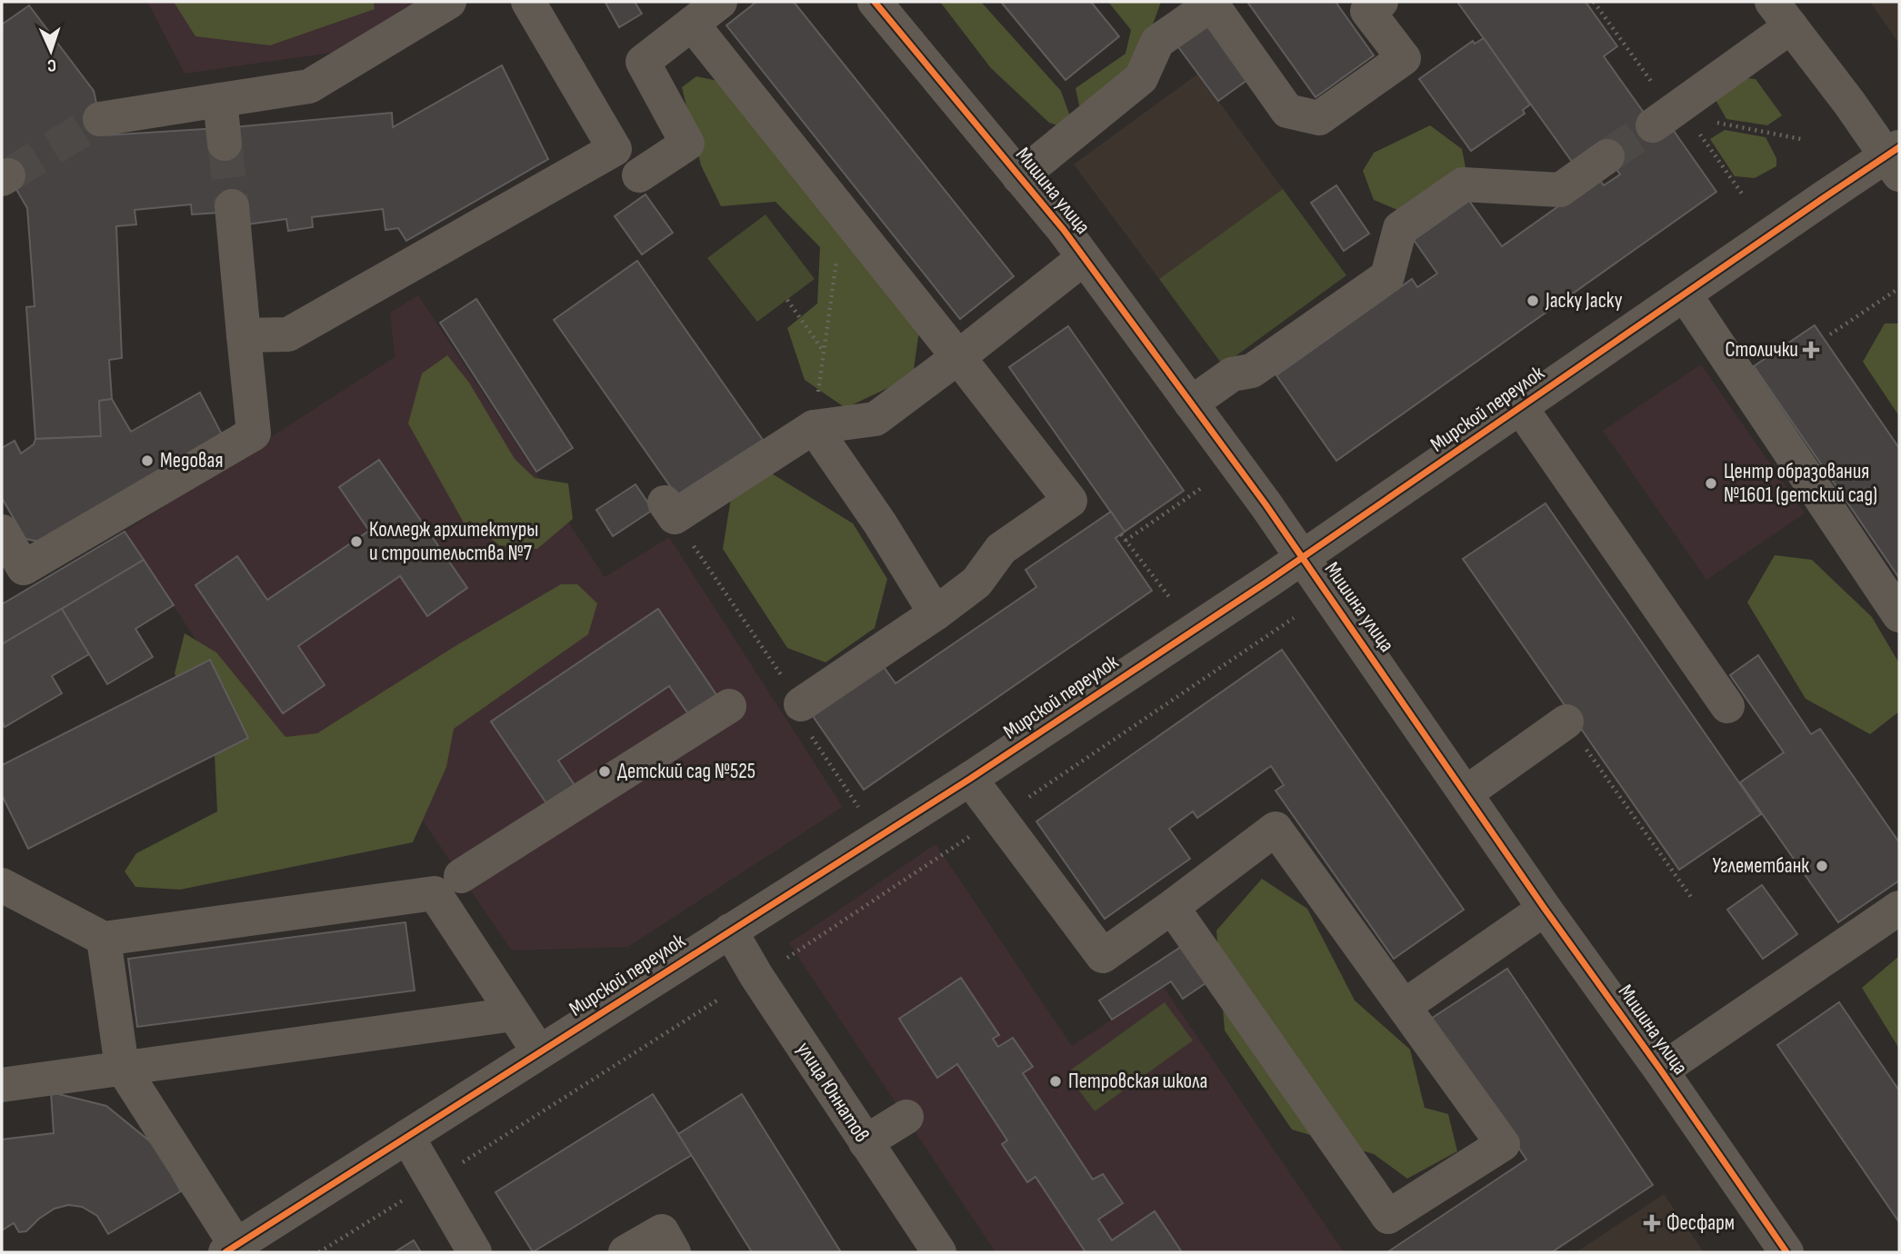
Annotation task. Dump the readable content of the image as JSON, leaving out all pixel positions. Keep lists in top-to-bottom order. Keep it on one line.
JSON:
{"streets":{"street":["Мишина улица","Мирской переулок","улица Юннатов"]},"crossings":[["Мишина улица","Мирской переулок"],["Мирской переулок","улица Юннатов"]],"places":{"other":["Jacky Jacky","Медовая","Центр образования №1601 (детский сад)","Колледж архитектуры и строительства №7","Детский сад №525","Углеметбанк","Петровская школа"],"health":["Столички","Фесфарм"]},"north":"bottom"}
